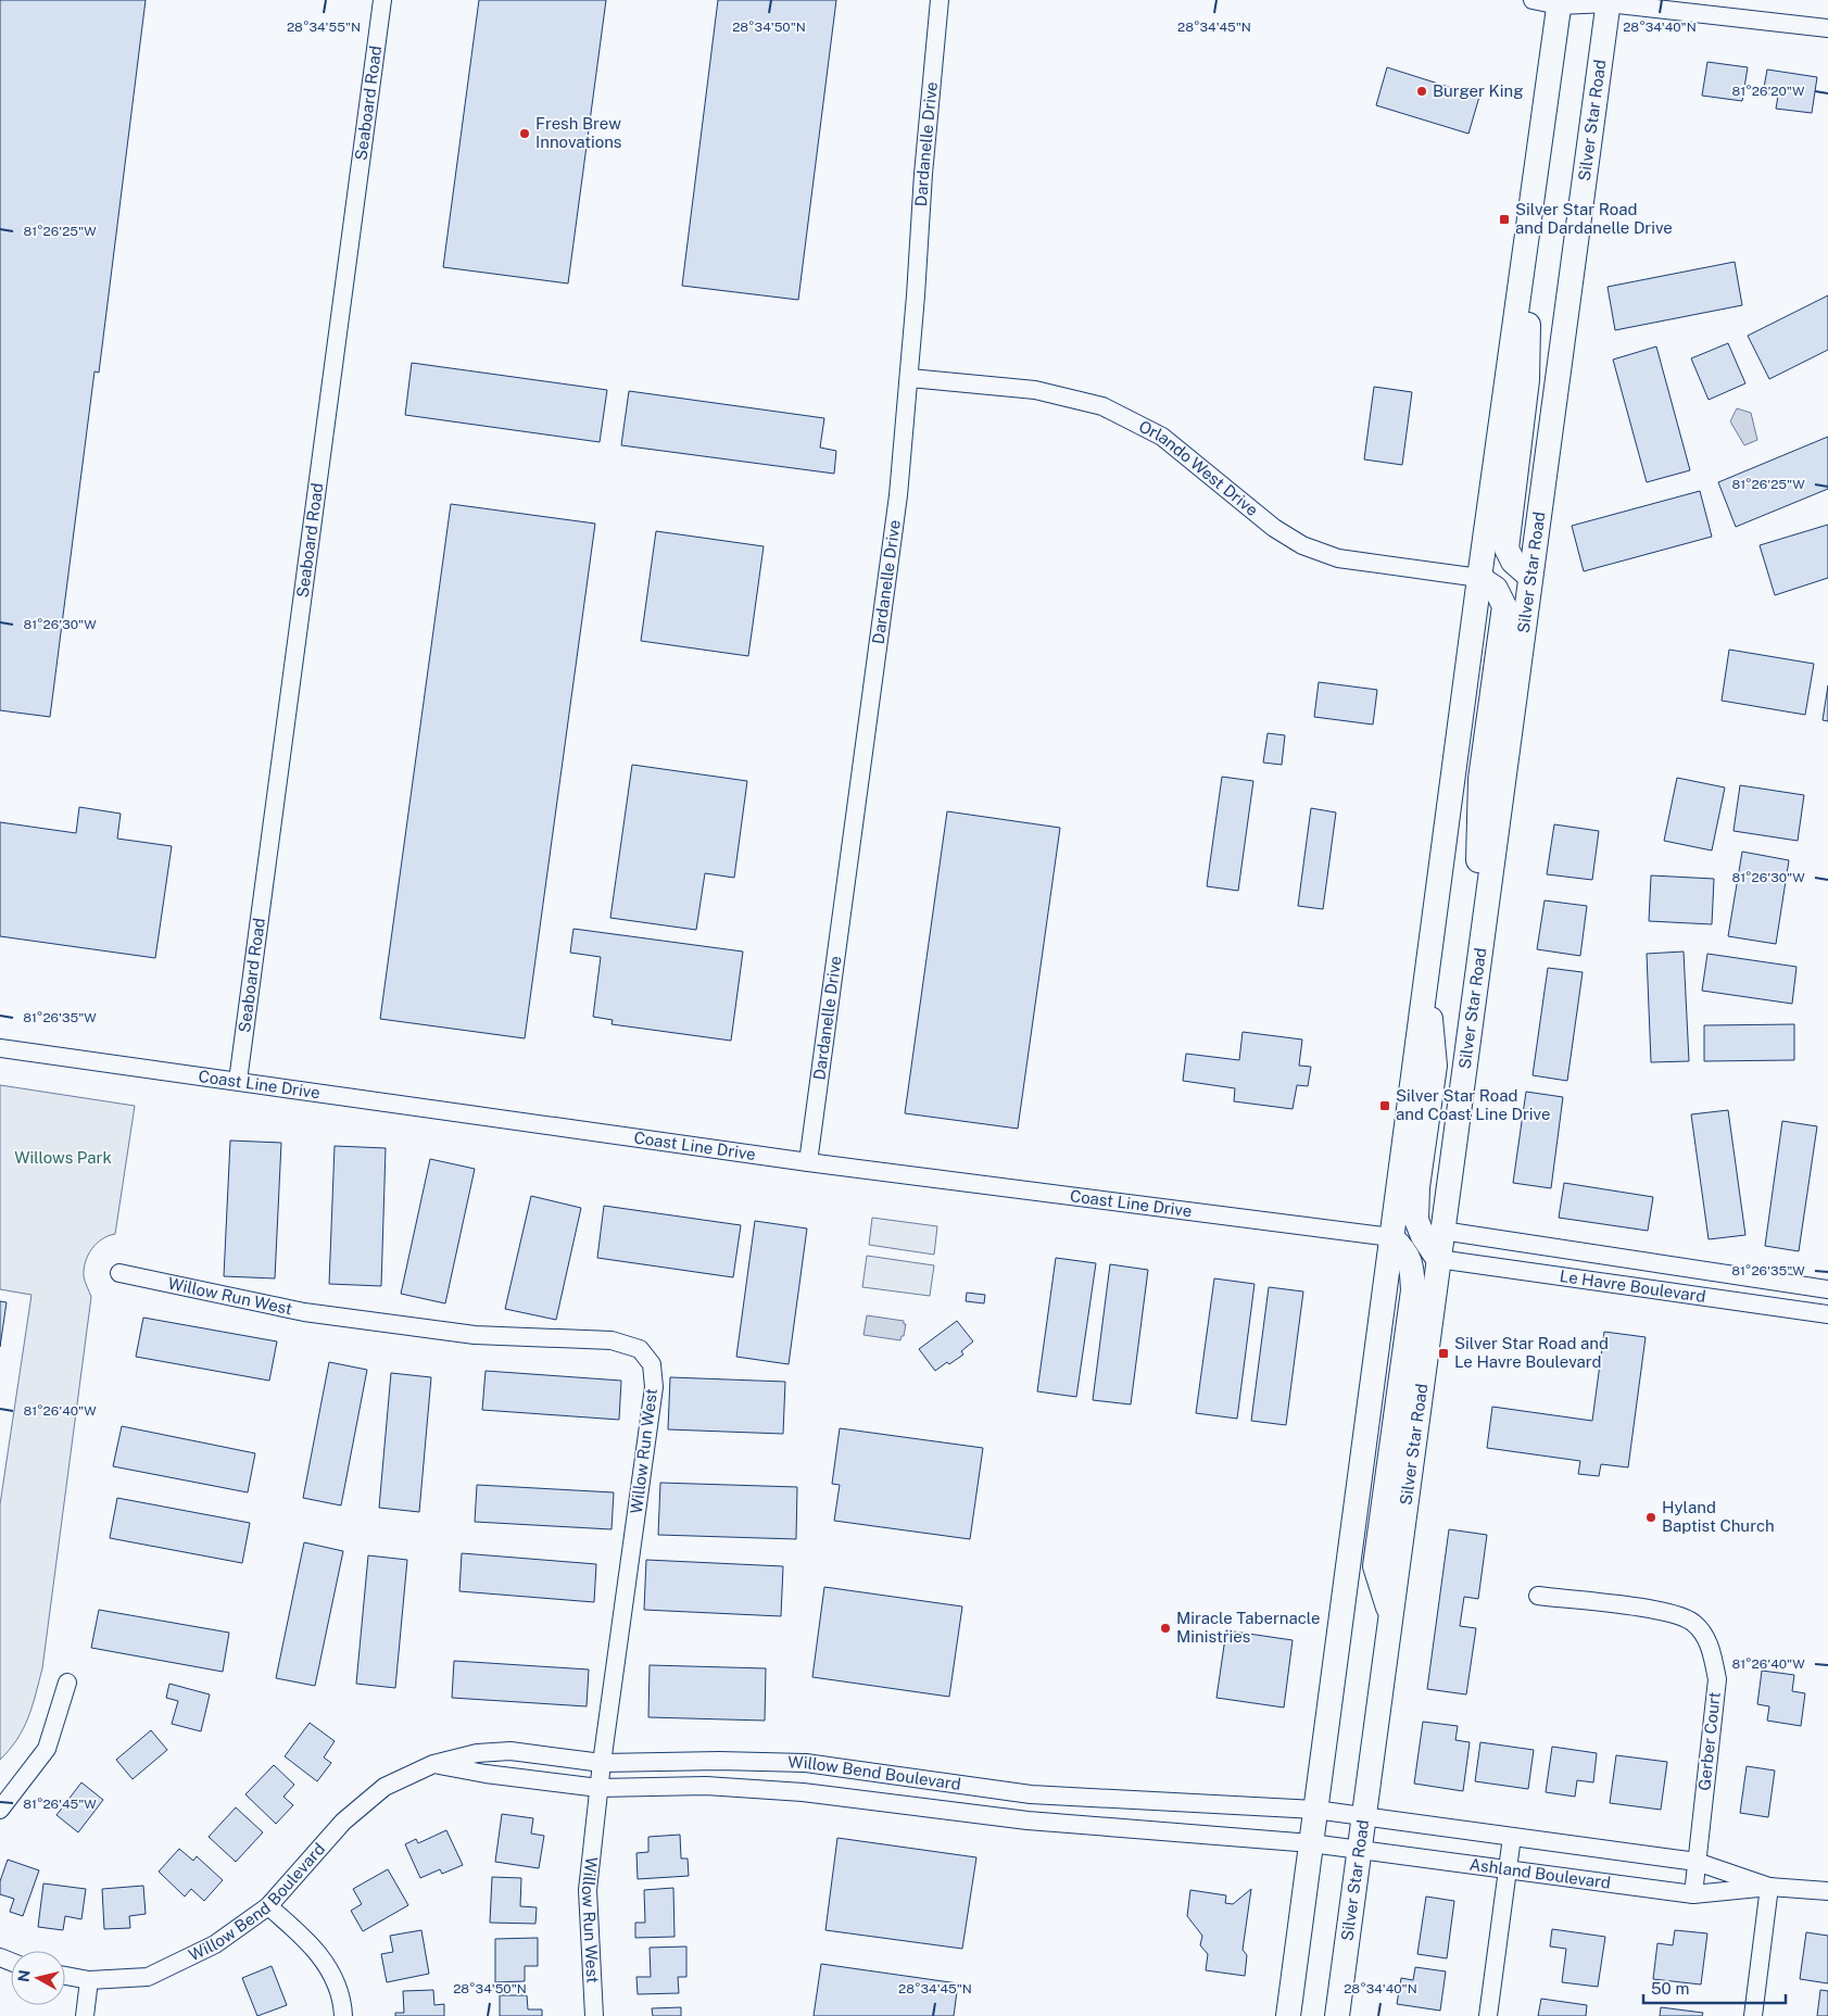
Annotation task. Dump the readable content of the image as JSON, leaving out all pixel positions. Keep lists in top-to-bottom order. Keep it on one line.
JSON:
{"streets":{"main road":["Silver Star Road"],"street":["Seaboard Road","Dardanelle Drive","Orlando West Drive","Coast Line Drive","Le Havre Boulevard","Willow Run West","Gerber Court","Willow Bend Boulevard","Ashland Boulevard"]},"crossings":[["Seaboard Road","Coast Line Drive"],["Silver Star Road","Le Havre Boulevard"],["Silver Star Road","Ashland Boulevard"],["Dardanelle Drive","Orlando West Drive"],["Dardanelle Drive","Coast Line Drive"],["Willow Run West","Willow Bend Boulevard"],["Gerber Court","Ashland Boulevard"],["Willow Bend Boulevard","Ashland Boulevard"]],"parks":["Willows Park"],"places":{"other":["Burger King","Fresh Brew Innovations","Hyland Baptist Church","Miracle Tabernacle Ministries"],"transit":["Silver Star Road and Dardanelle Drive","Silver Star Road and Coast Line Drive","Silver Star Road and Le Havre Boulevard"]},"scale_bar":"50 m","north":"left","coordinates":["28°34'55\"N","28°34'50\"N","28°34'45\"N","28°34'40\"N","81°26'20\"W","81°26'25\"W","81°26'30\"W","81°26'35\"W","81°26'40\"W","81°26'45\"W"]}
